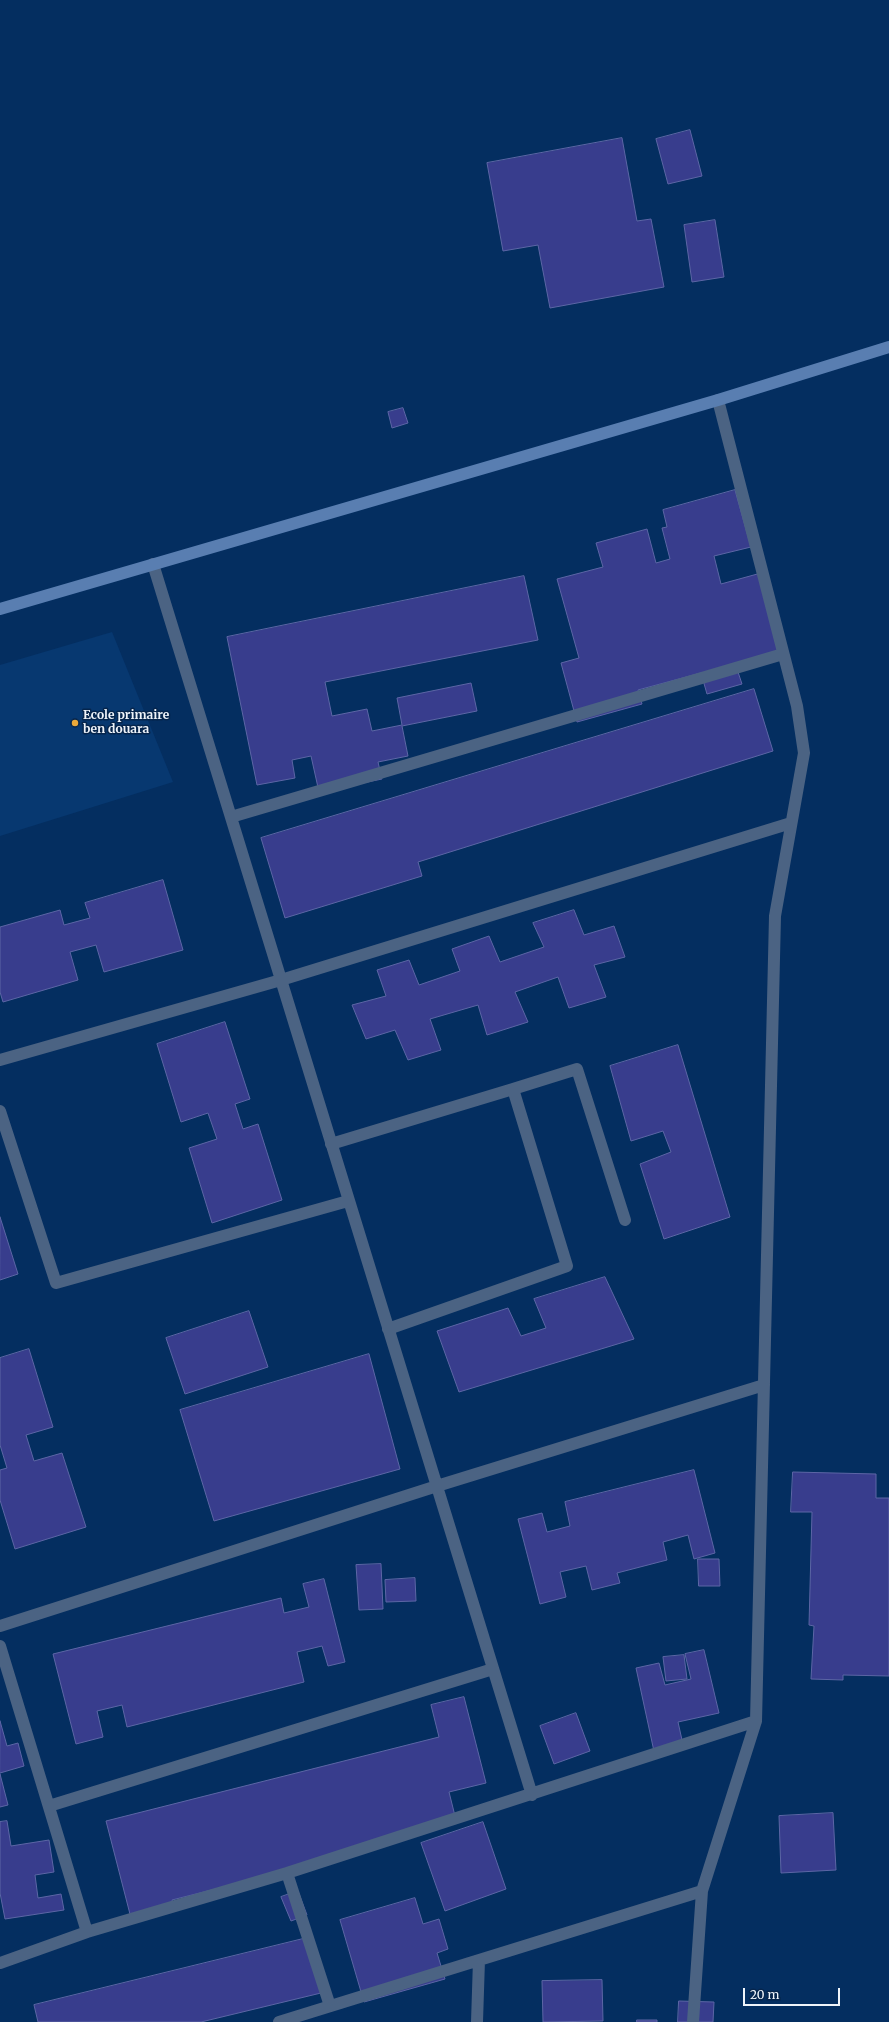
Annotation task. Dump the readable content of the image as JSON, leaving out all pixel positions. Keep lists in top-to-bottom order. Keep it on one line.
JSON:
{"places":["Ecole primaire ben douara"],"scale_bar":"20 m"}
